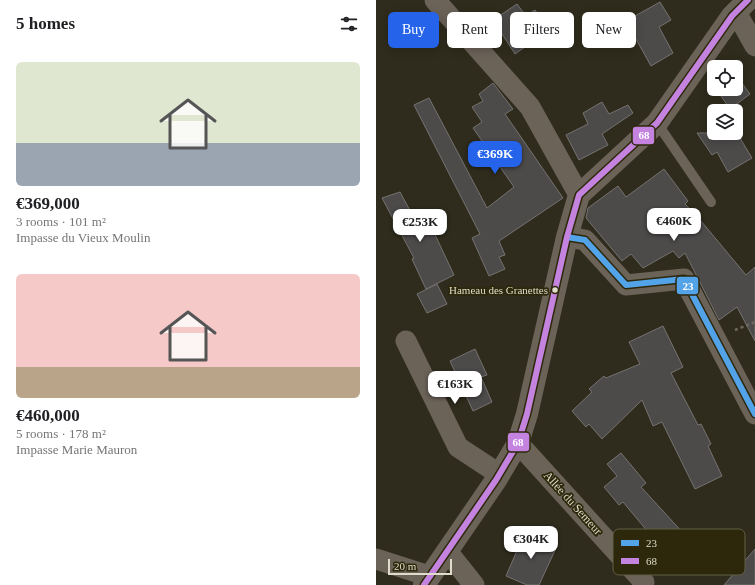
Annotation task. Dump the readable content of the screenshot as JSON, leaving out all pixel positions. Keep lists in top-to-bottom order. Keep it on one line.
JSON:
{"streets":{"street":["Allée du Semeur"]},"places":["Hameau des Granettes"],"lines":["transit line 68","transit line 23"],"legend":["23","68"],"scale_bar":"20 m","page":{"heading":"5 homes","chip":["Buy","Rent","Filters","New"],"list":[{"name":"€369,000","note":"3 rooms · 101 m² · Impasse du Vieux Moulin"},{"name":"€460,000","note":"5 rooms · 178 m² · Impasse Marie Mauron"}],"price":["€369K","€460K","€253K","€163K","€304K"],"scale":"20 m"}}
